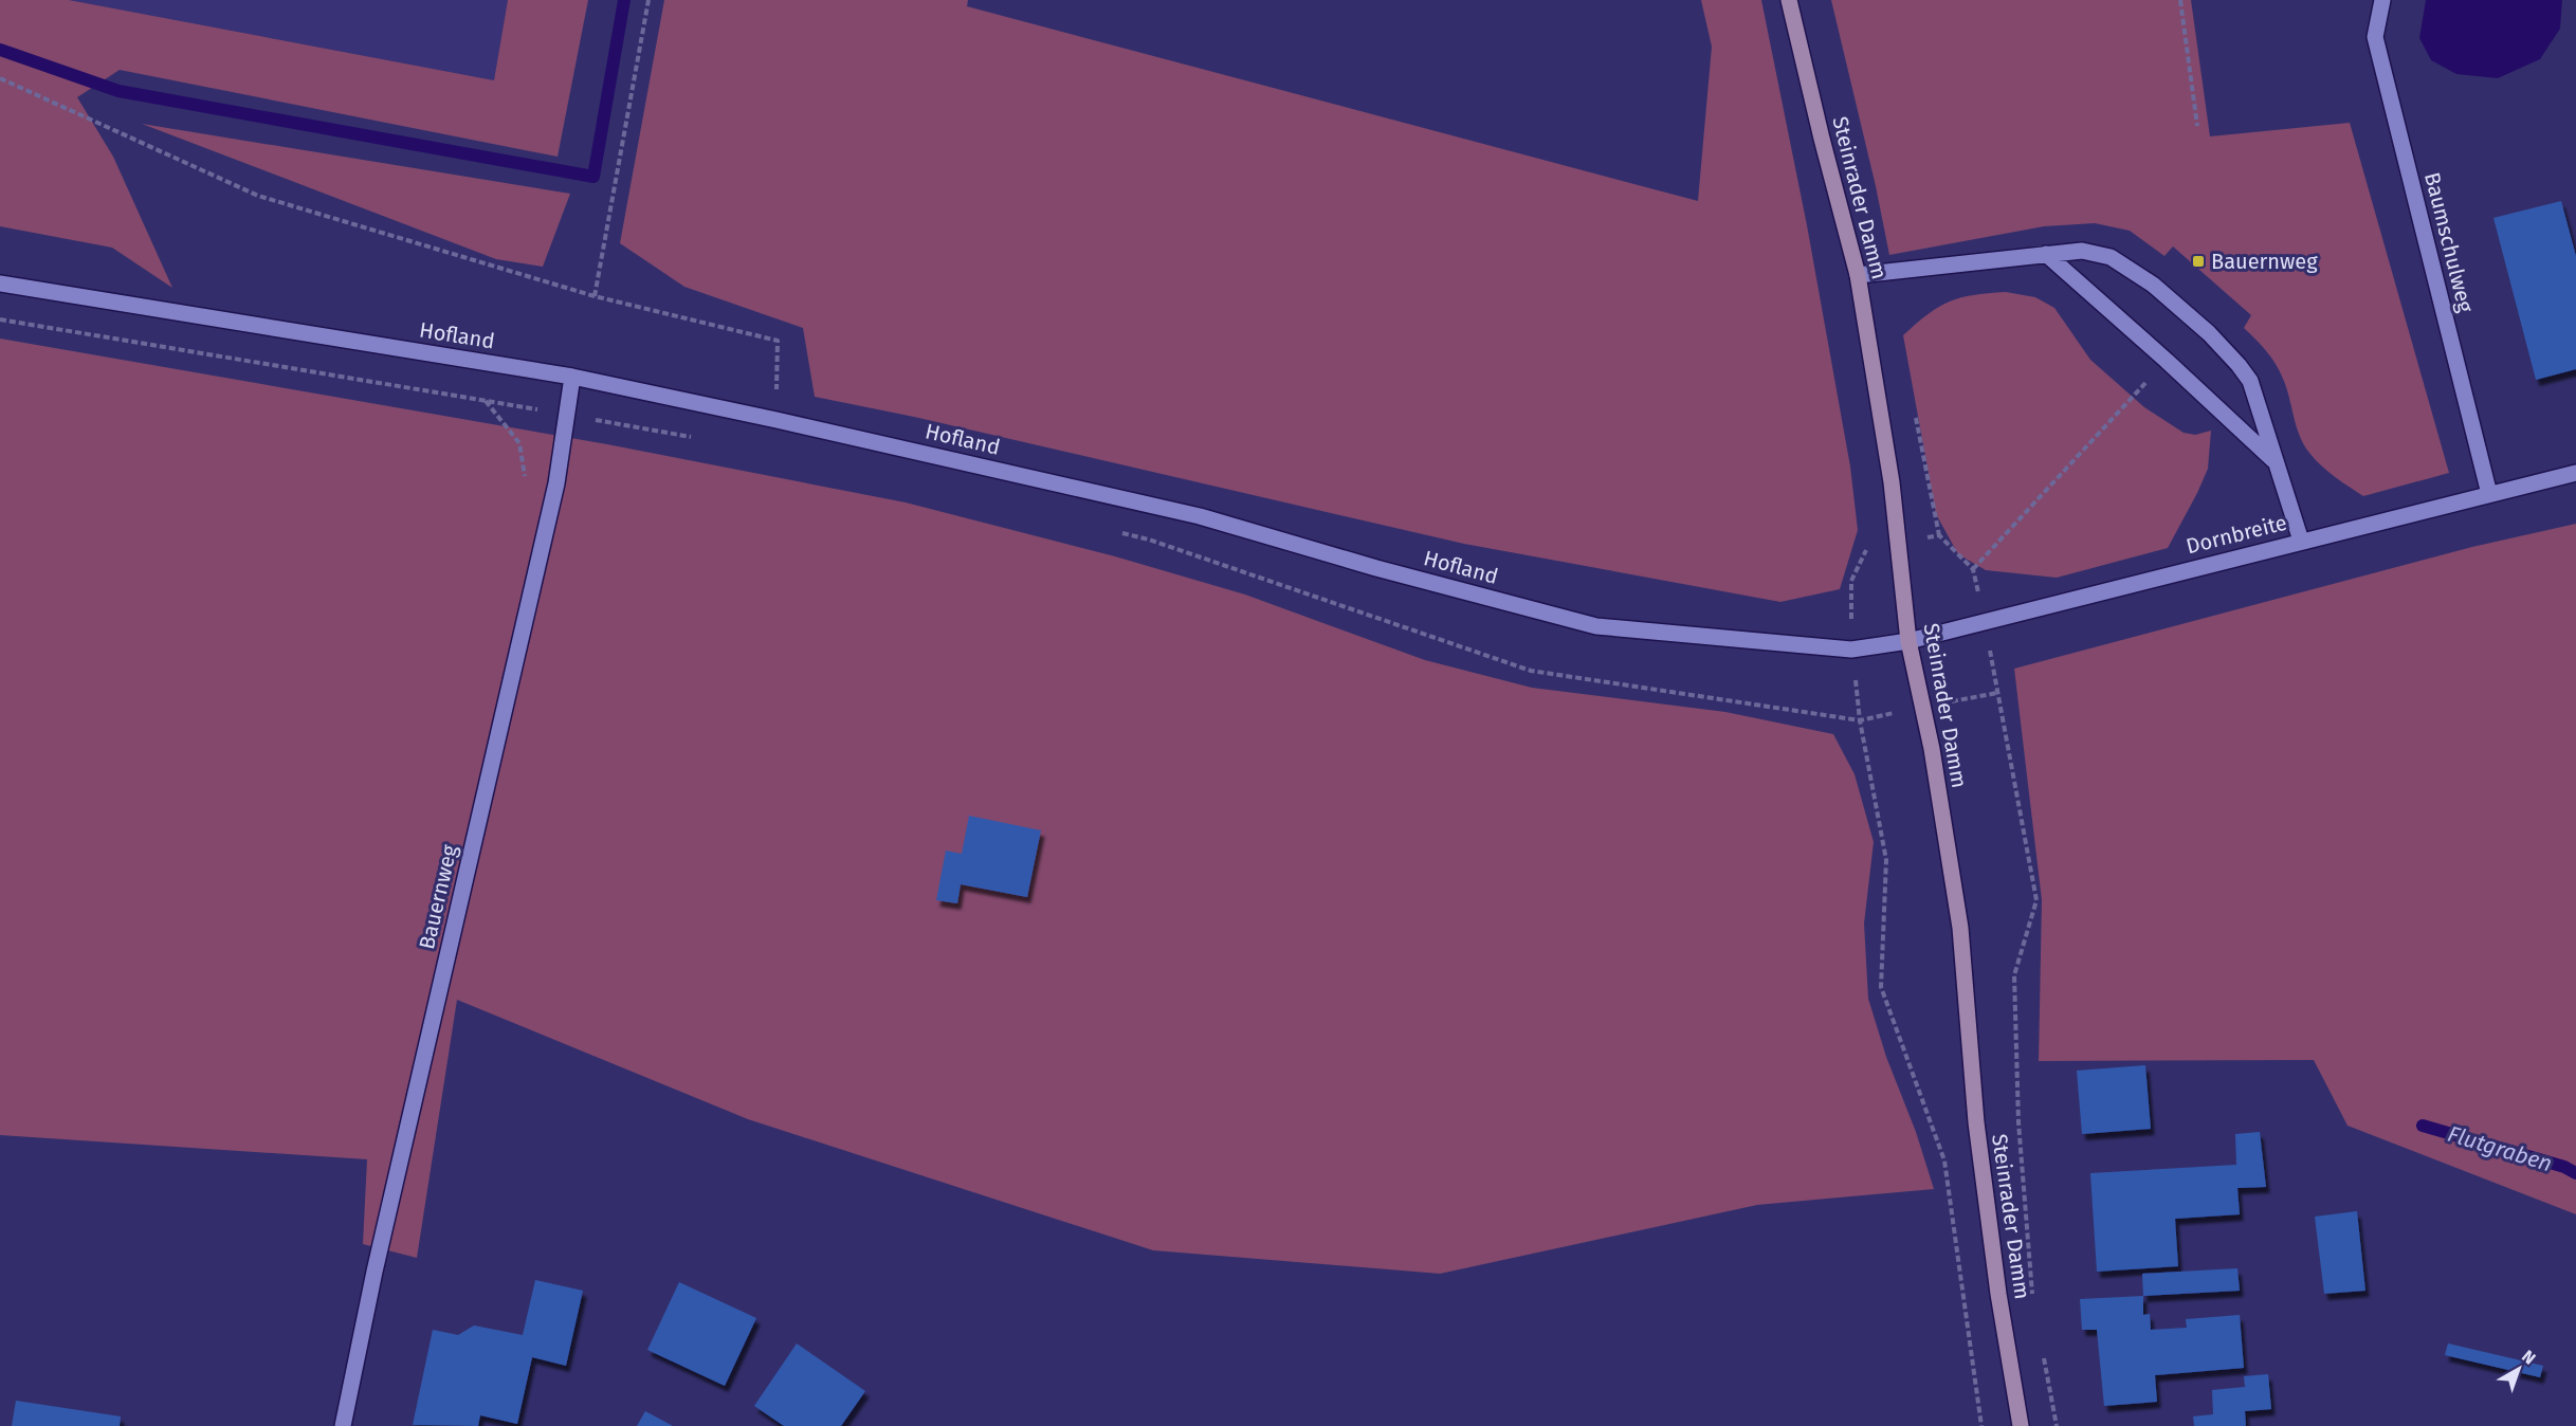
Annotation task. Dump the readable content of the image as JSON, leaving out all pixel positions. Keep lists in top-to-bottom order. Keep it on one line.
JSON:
{"streets":{"main road":["Steinrader Damm"],"street":["Baumschulweg","Hofland","Dornbreite","Bauernweg"]},"crossings":[["Steinrader Damm","Hofland"],["Steinrader Damm","Dornbreite"],["Baumschulweg","Dornbreite"],["Hofland","Dornbreite"],["Hofland","Bauernweg"]],"water":["Flutgraben"],"places":{"transit":["Bauernweg"]},"north":"top right"}
